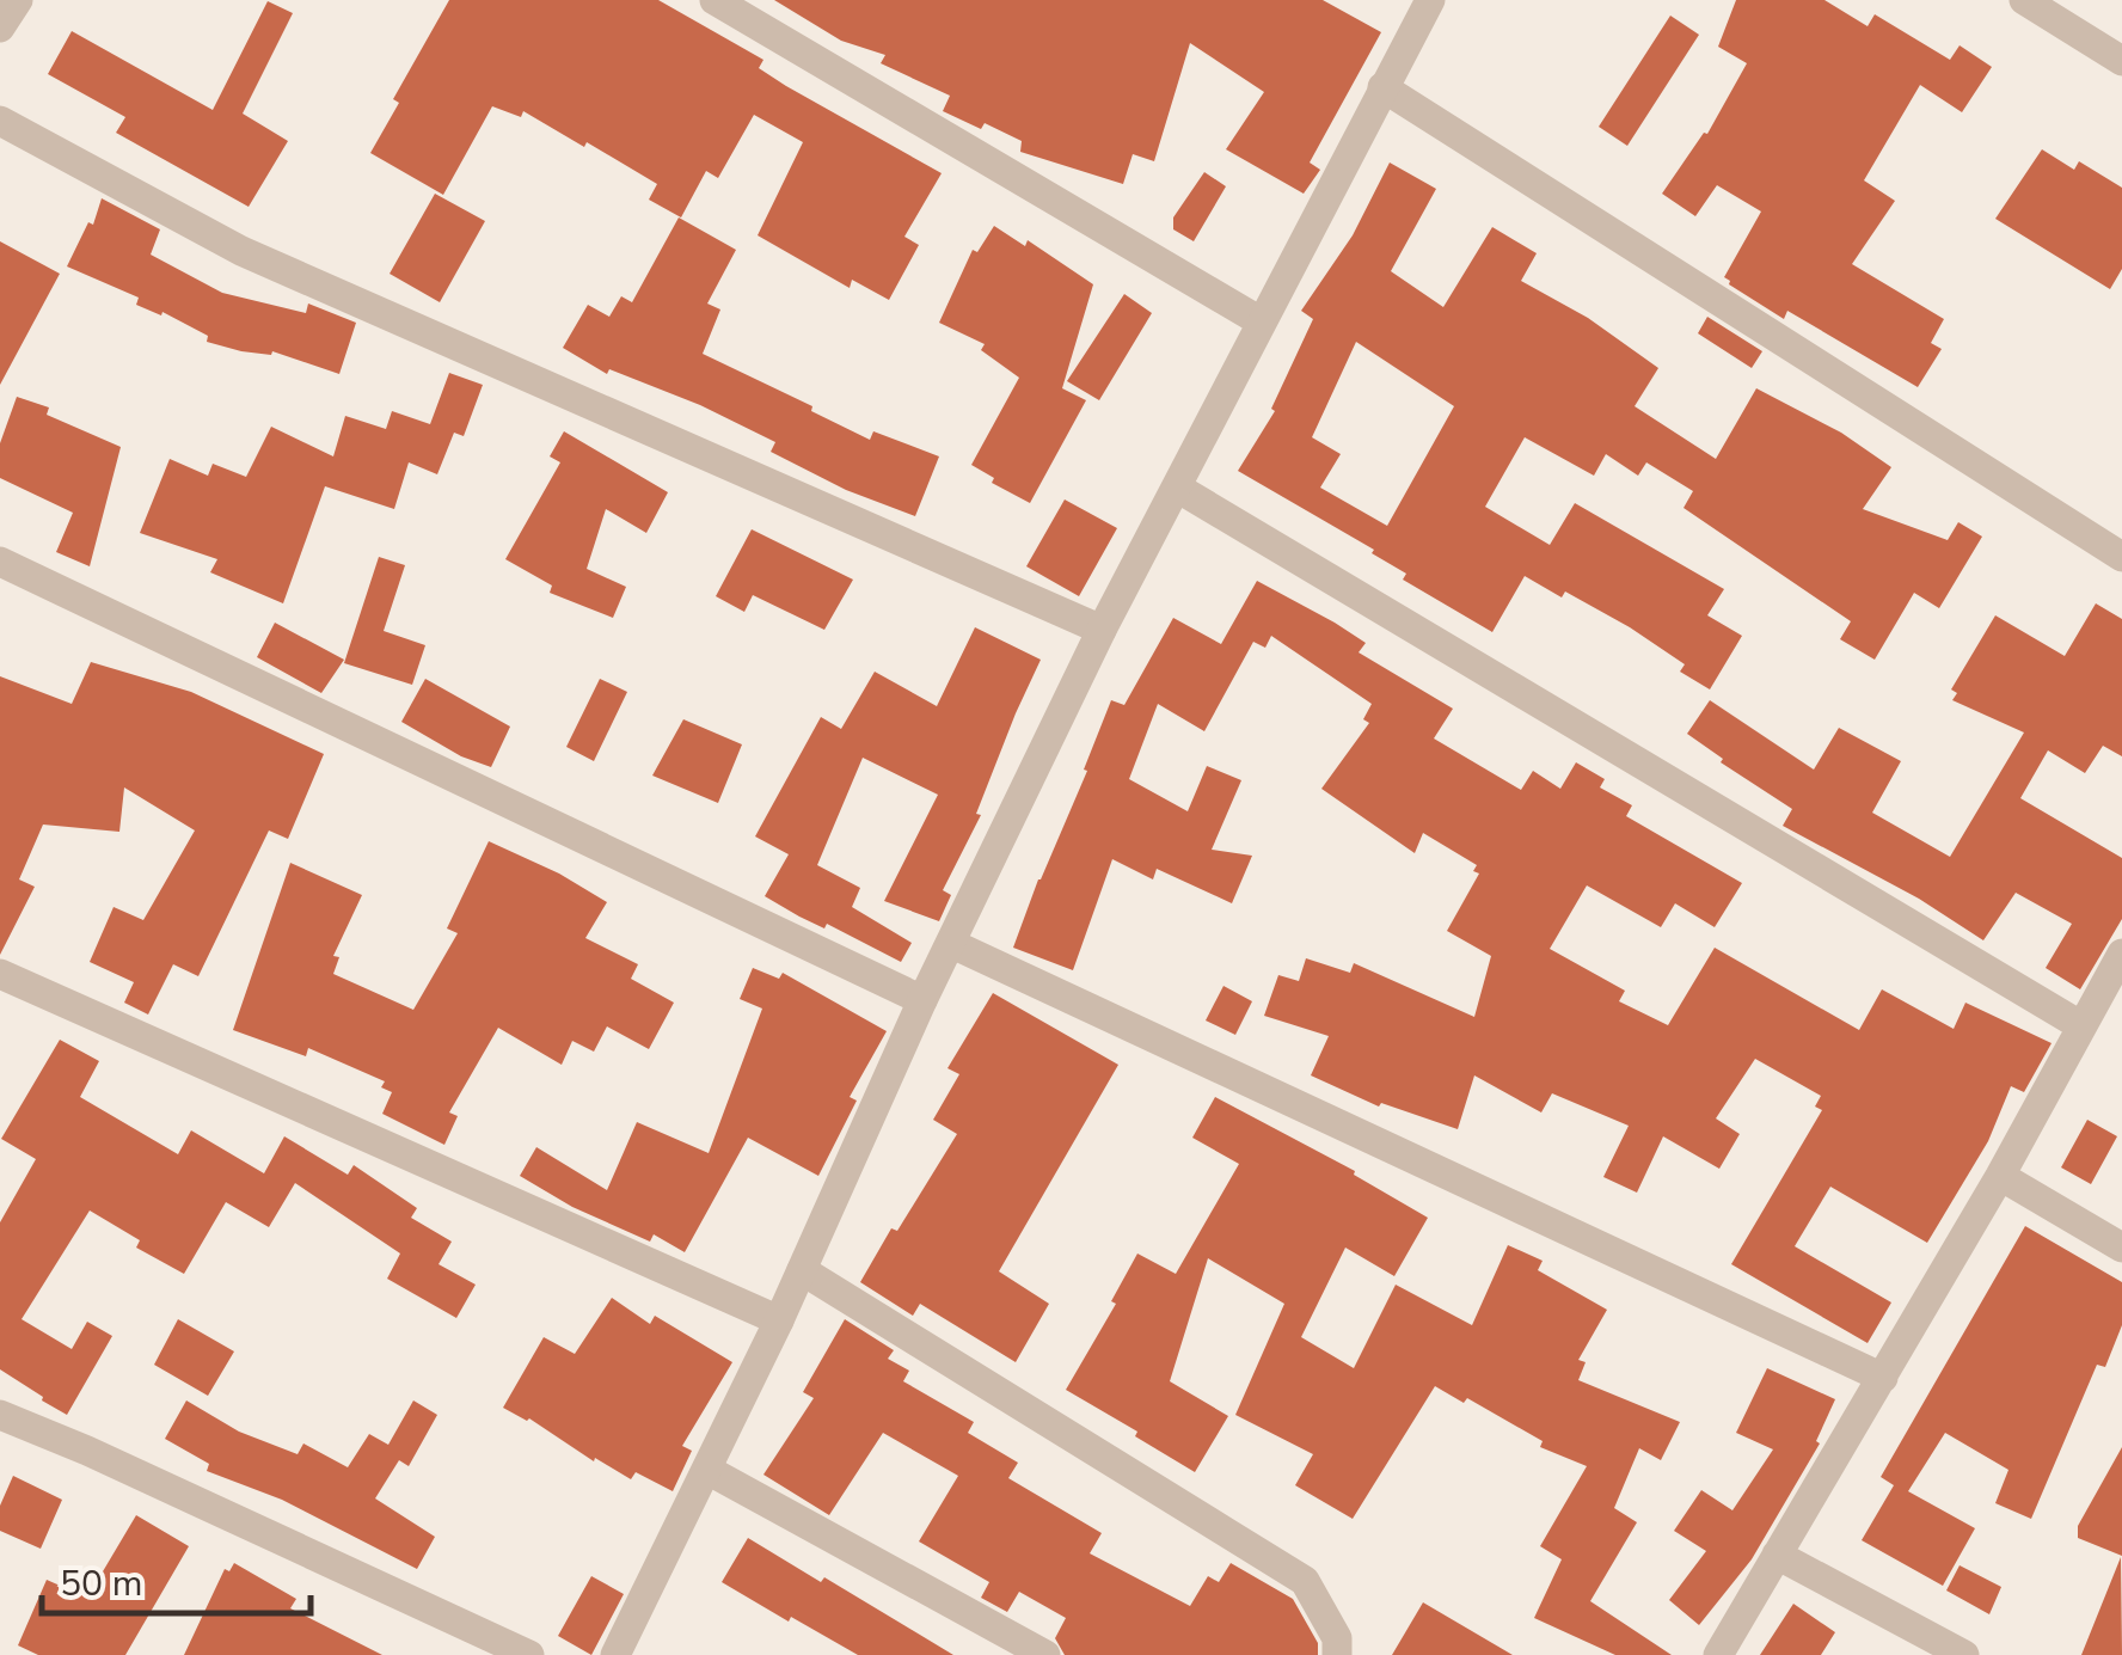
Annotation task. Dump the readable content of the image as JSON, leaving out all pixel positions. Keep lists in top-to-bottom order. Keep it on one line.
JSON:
{"scale_bar":"50 m"}
